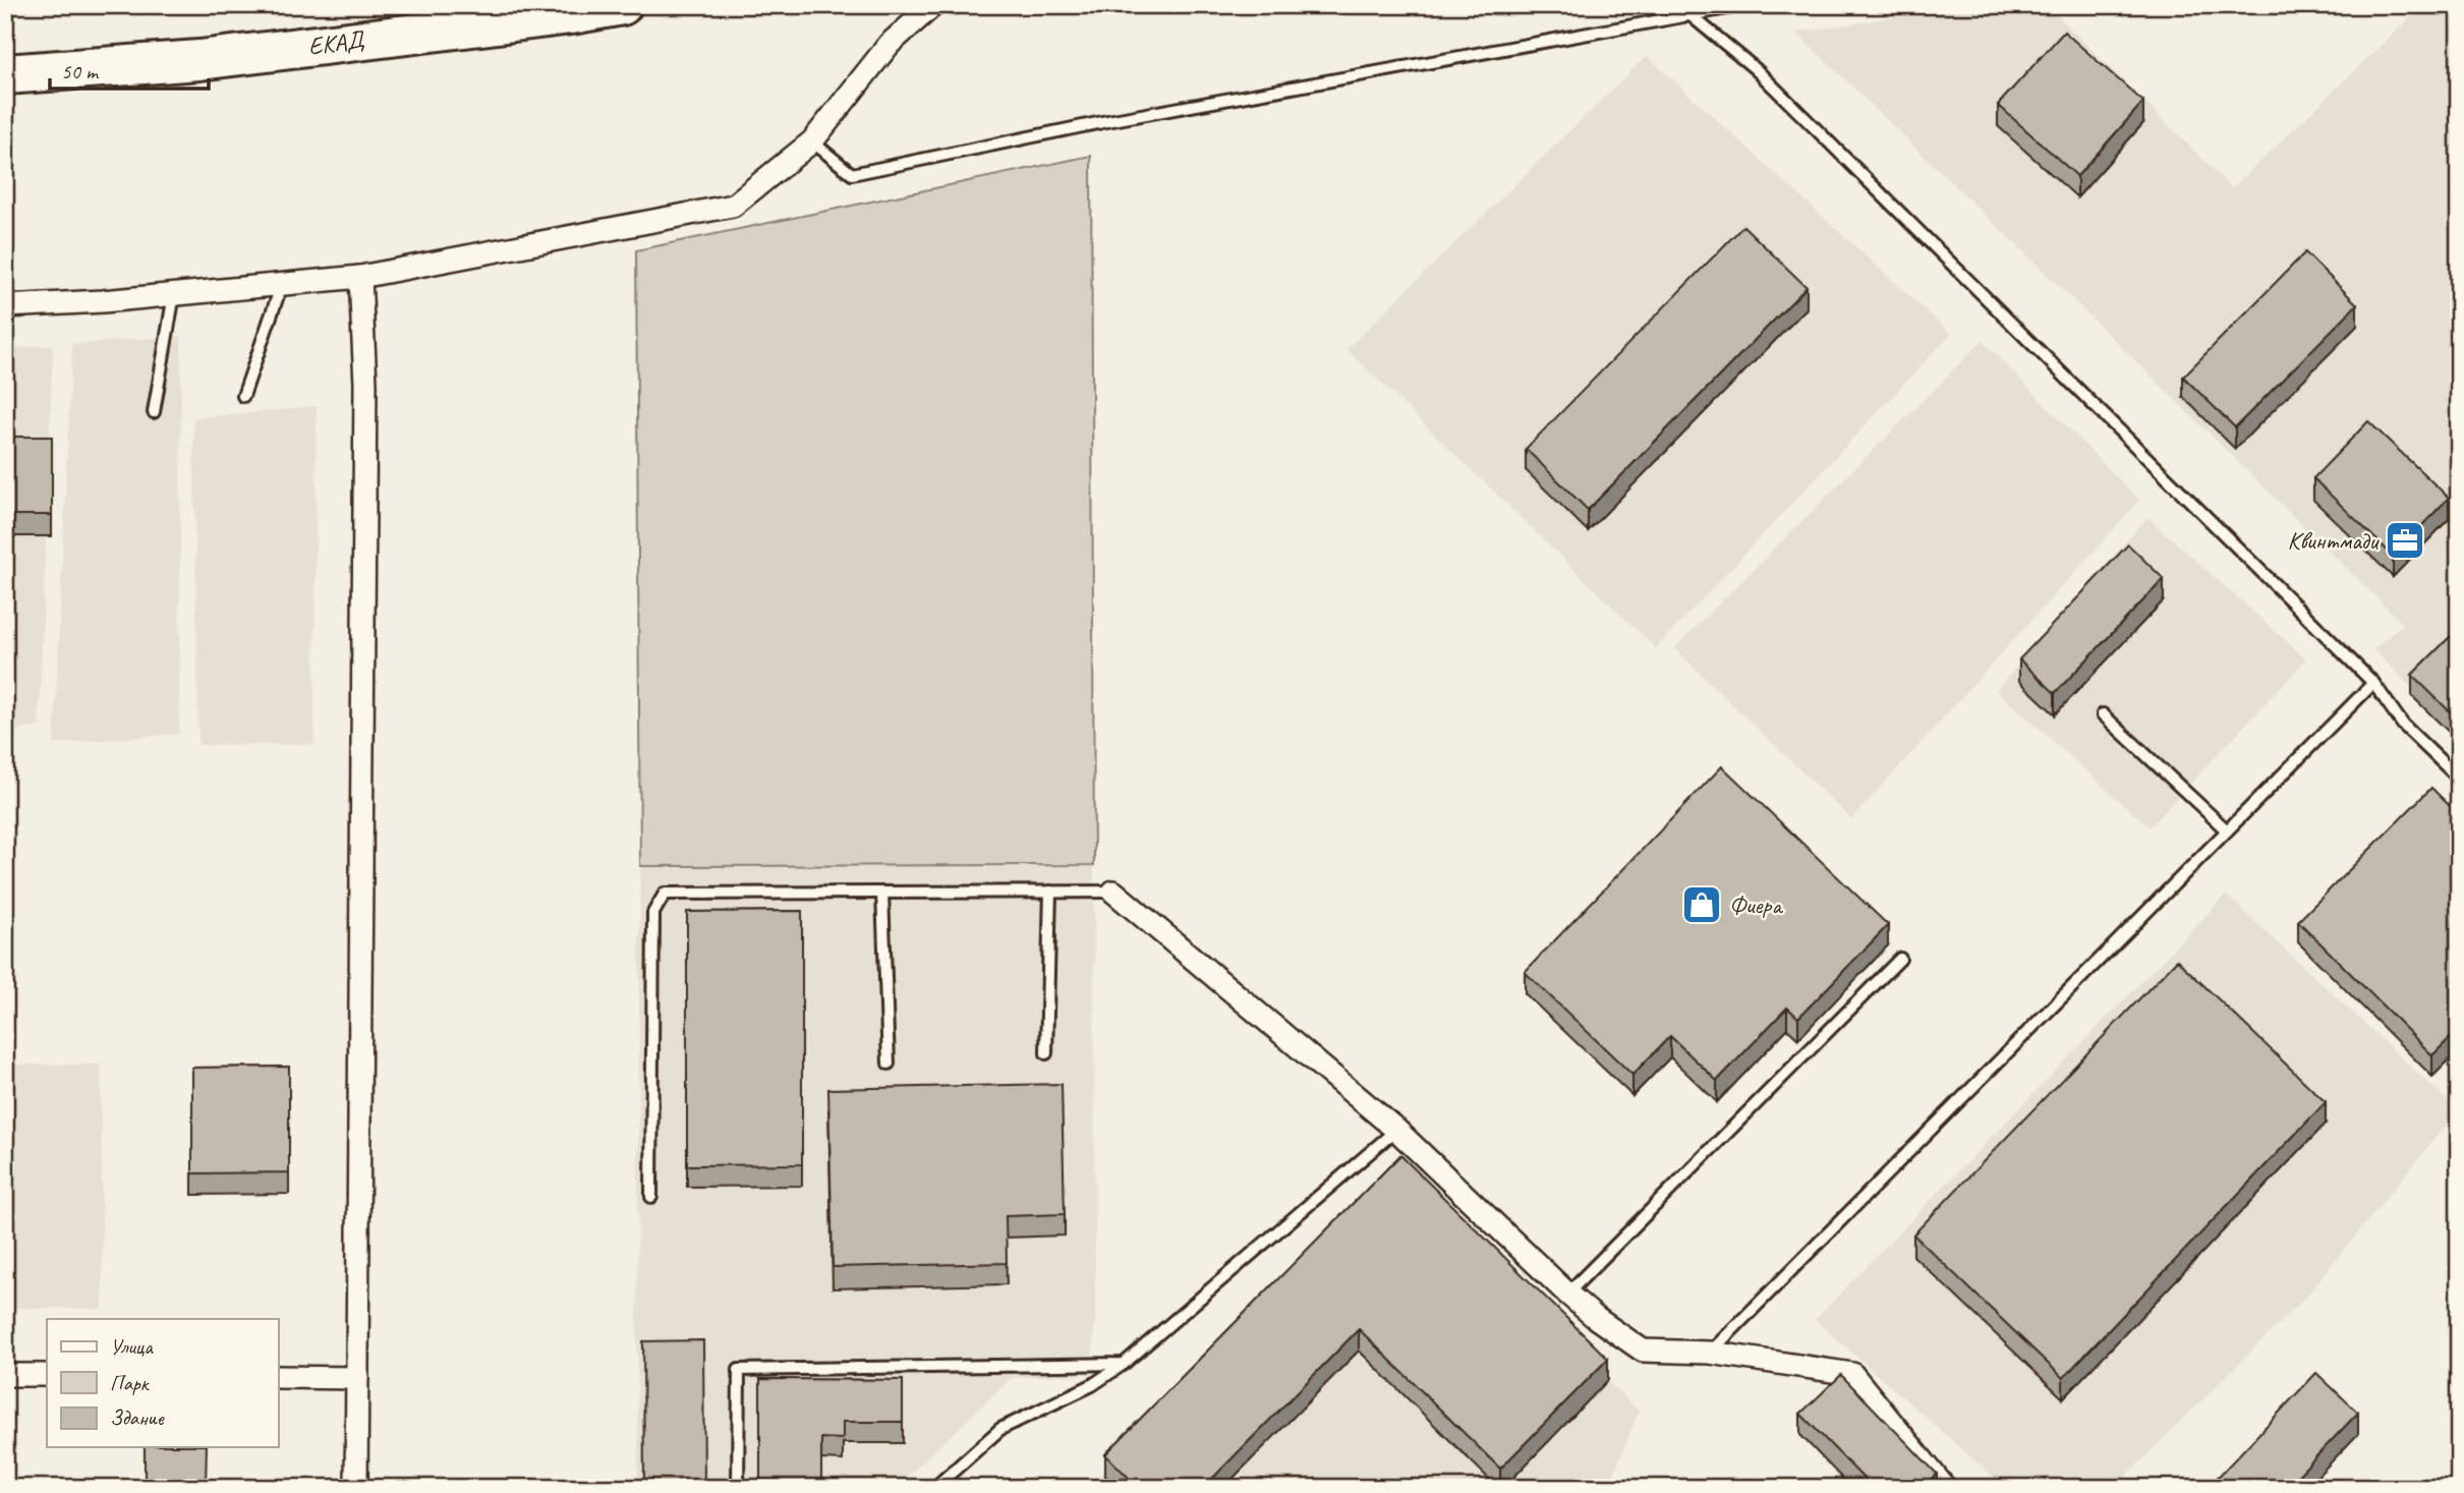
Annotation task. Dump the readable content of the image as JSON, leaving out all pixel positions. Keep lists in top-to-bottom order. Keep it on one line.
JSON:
{"streets":{"highway":["ЕКАД"]},"places":{"office":["Квинтмади"],"shop":["Фиера"]},"legend":["Улица","Парк","Здание"],"scale_bar":"50 m"}
